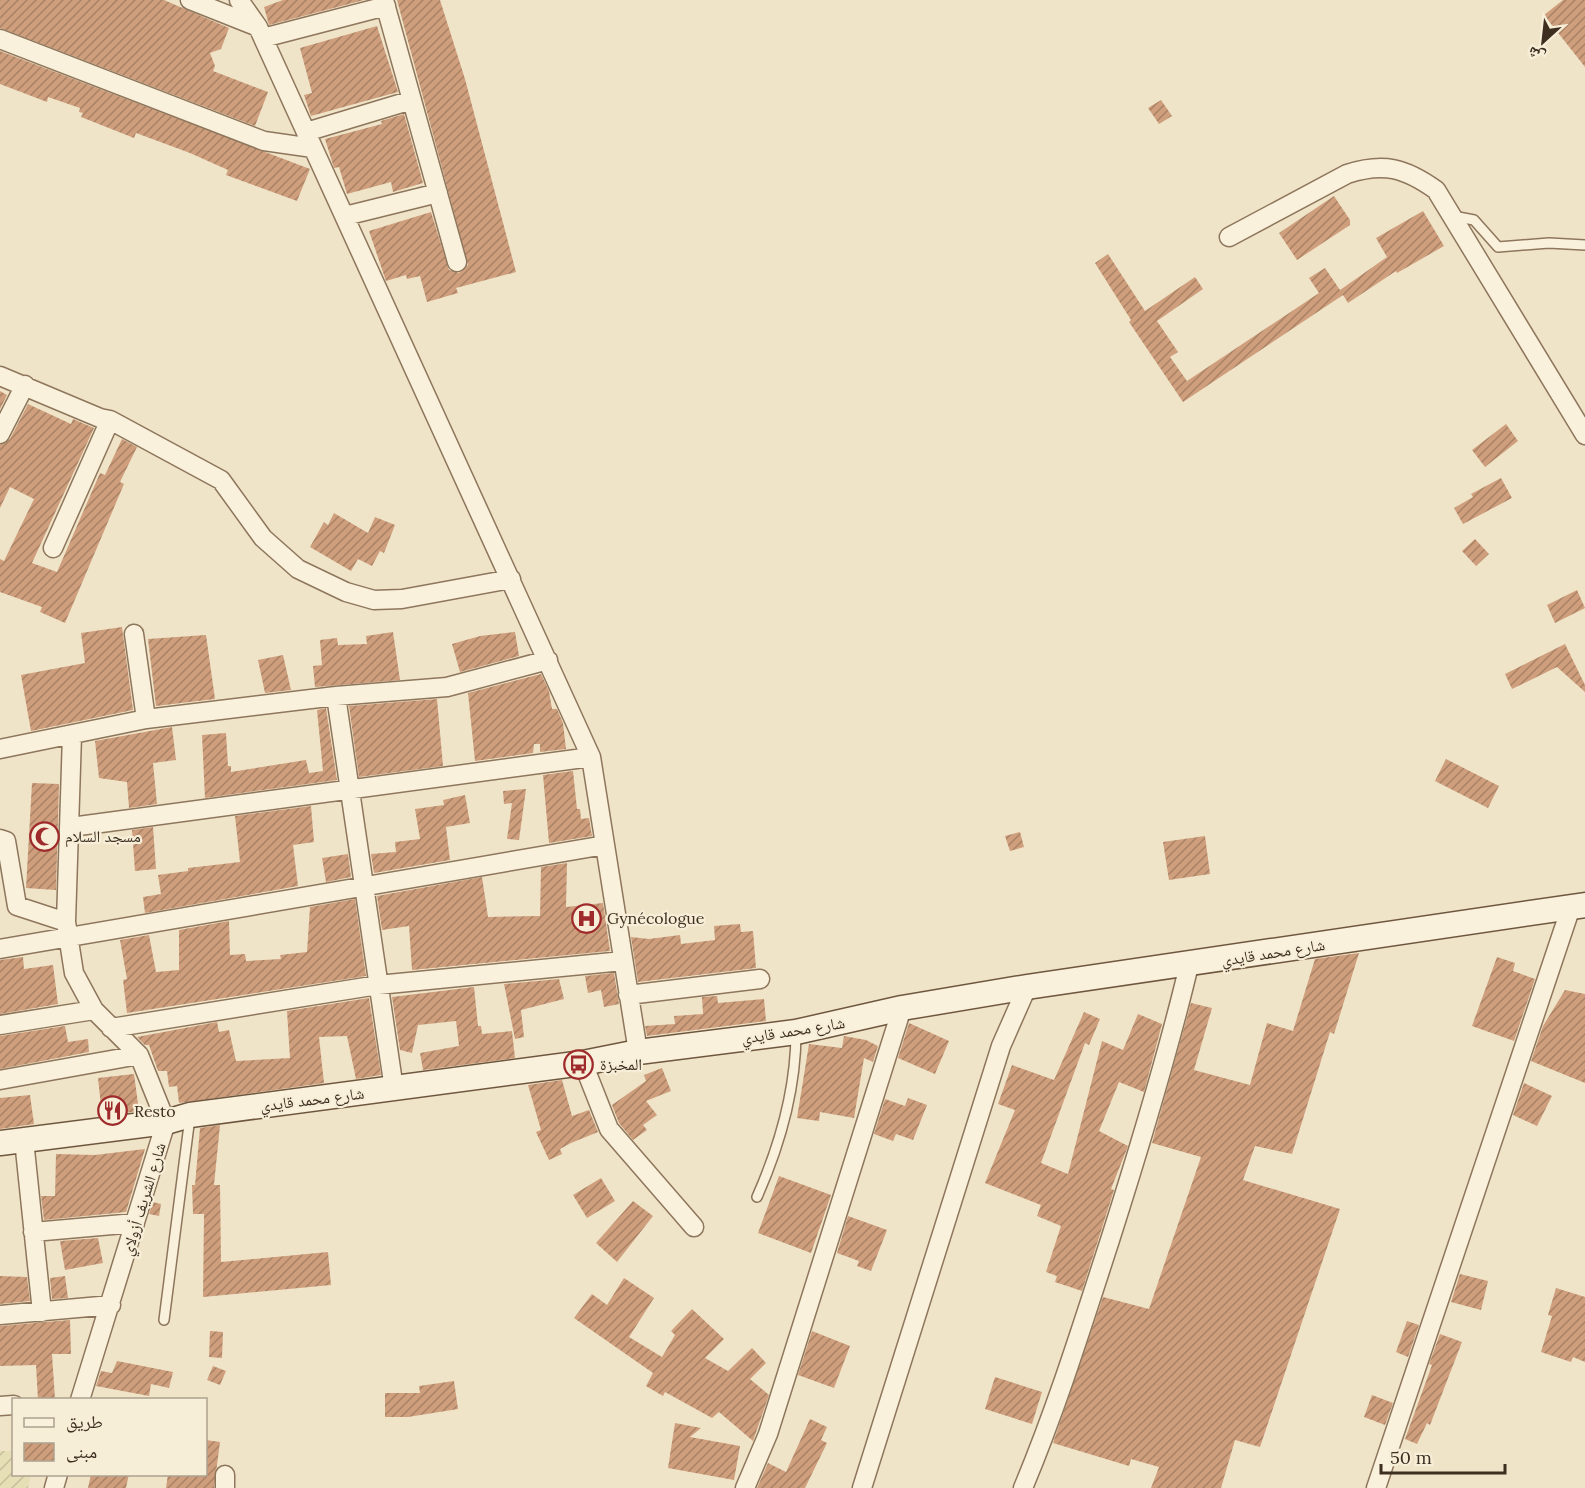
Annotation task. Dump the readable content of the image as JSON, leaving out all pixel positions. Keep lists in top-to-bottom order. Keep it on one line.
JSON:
{"streets":{"main road":["شارع محمد قايدي"],"street":["شارع الشريف أزولاي"]},"crossings":[["شارع محمد قايدي","شارع الشريف أزولاي"]],"places":{"mosque":["مسجد السلام"],"hospital":["Gynécologue"],"bus stop":["المخبزة"],"restaurant":["Resto"]},"legend":["طريق","مبنى"],"scale_bar":"50 m","north":"bottom left"}
